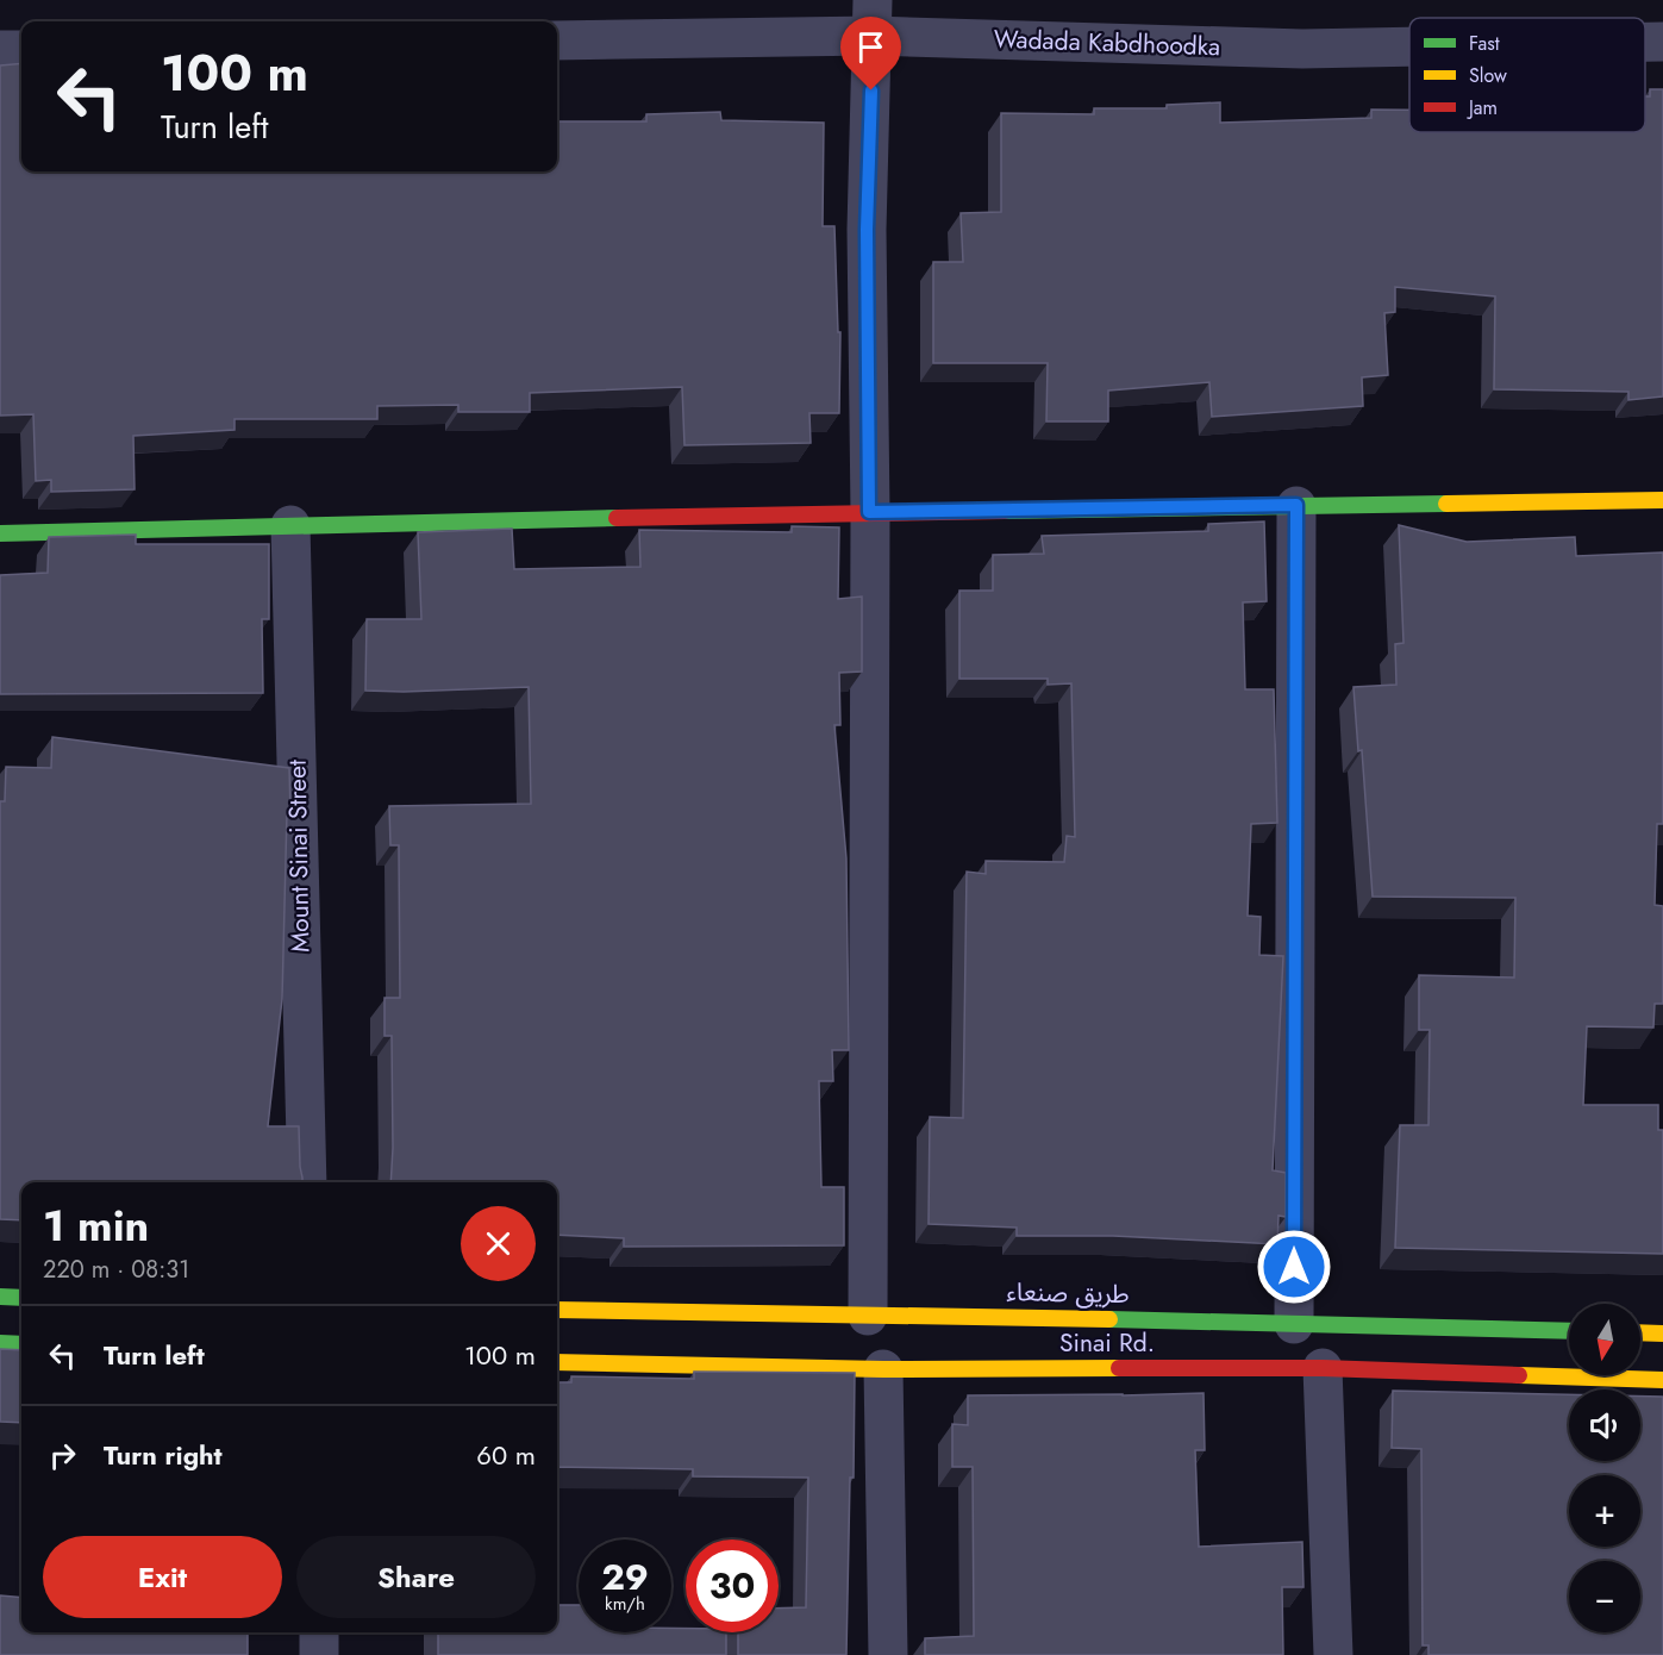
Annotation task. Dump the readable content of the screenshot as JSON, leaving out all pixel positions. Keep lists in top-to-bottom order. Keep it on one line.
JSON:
{"streets":{"main road":["طريق صنعاء","Sinai Rd."],"street":["Wadada Kabdhoodka","Mount Sinai Street"]},"legend":["Fast","Slow","Jam"],"north":"bottom","page":{"turn":["100 m","Turn left"],"heading":["1 min","220 m · 08:31"],"map_buttons":["+","−"],"list":[{"name":"Turn left","value":"100 m"},{"name":"Turn right","value":"60 m"}],"buttons":["Exit","Share"],"speed":"29 km/h","limit":"30"}}
